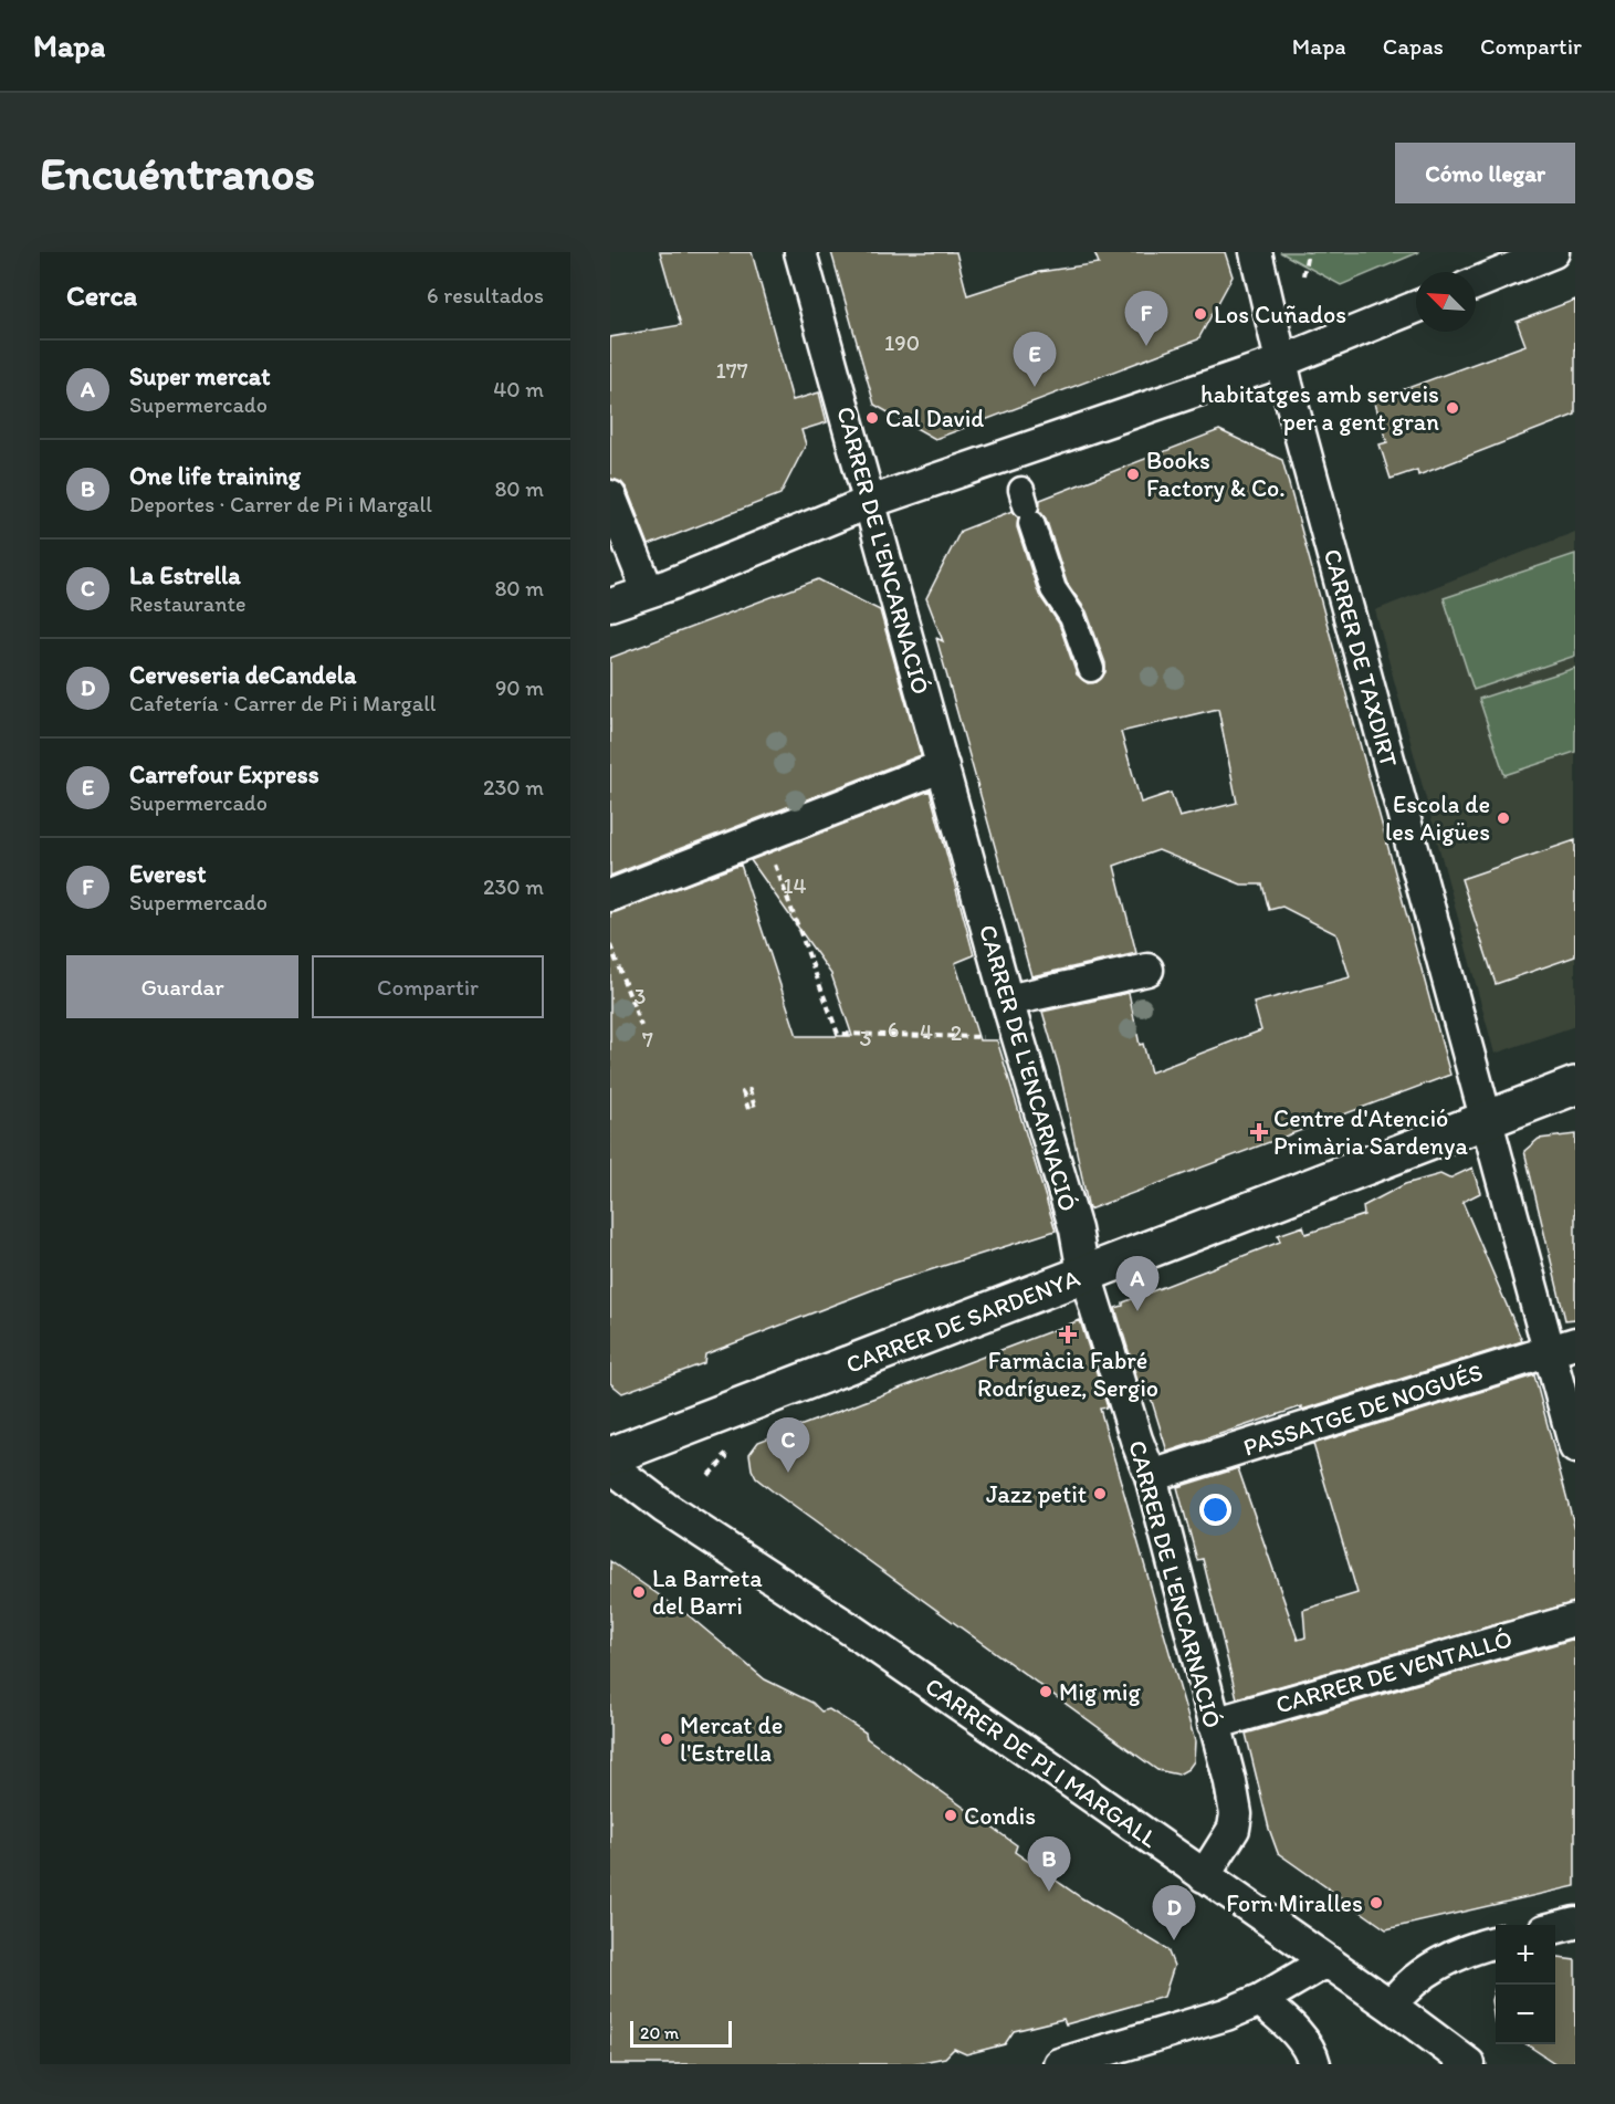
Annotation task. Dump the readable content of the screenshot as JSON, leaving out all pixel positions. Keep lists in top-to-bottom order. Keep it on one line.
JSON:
{"streets":{"street":["CARRER DE L'ENCARNACIÓ","CARRER DE TAXDIRT","CARRER DE SARDENYA","PASSATGE DE NOGUÉS","CARRER DE VENTALLÓ","CARRER DE PI I MARGALL"]},"crossings":[["CARRER DE L'ENCARNACIÓ","CARRER DE SARDENYA"],["CARRER DE L'ENCARNACIÓ","PASSATGE DE NOGUÉS"],["CARRER DE L'ENCARNACIÓ","CARRER DE VENTALLÓ"],["CARRER DE L'ENCARNACIÓ","CARRER DE PI I MARGALL"],["CARRER DE TAXDIRT","CARRER DE SARDENYA"],["CARRER DE TAXDIRT","PASSATGE DE NOGUÉS"]],"places":{"other":["Los Cuñados","habitatges amb serveis per a gent gran","Cal David","Books Factory & Co.","Escola de les Aigües","Jazz petit","La Barreta del Barri","Mig mig","Mercat de l'Estrella","Condis","Forn Miralles"],"health":["Centre d'Atenció Primària Sardenya","Farmàcia Fabré Rodríguez, Sergio"]},"house_numbers":["190","177","14","3","6","4","2","3","7"],"scale_bar":"20 m","north":"top left","page":{"header":"Mapa","nav":["Mapa","Capas","Compartir"],"buttons":["Cómo llegar",["Guardar","Compartir"]],"title":"Encuéntranos","heading":["Cerca","6 resultados"],"pins":["F","E","A","C","B","D"],"list":[{"mark":"A","name":"Super mercat","note":"Supermercado","value":"40 m"},{"mark":"B","name":"One life training","note":"Deportes · Carrer de Pi i Margall","value":"80 m"},{"mark":"C","name":"La Estrella","note":"Restaurante","value":"80 m"},{"mark":"D","name":"Cerveseria deCandela","note":"Cafetería · Carrer de Pi i Margall","value":"90 m"},{"mark":"E","name":"Carrefour Express","note":"Supermercado","value":"230 m"},{"mark":"F","name":"Everest","note":"Supermercado","value":"230 m"}],"map_buttons":["+","−"],"scale":"20 m"}}
